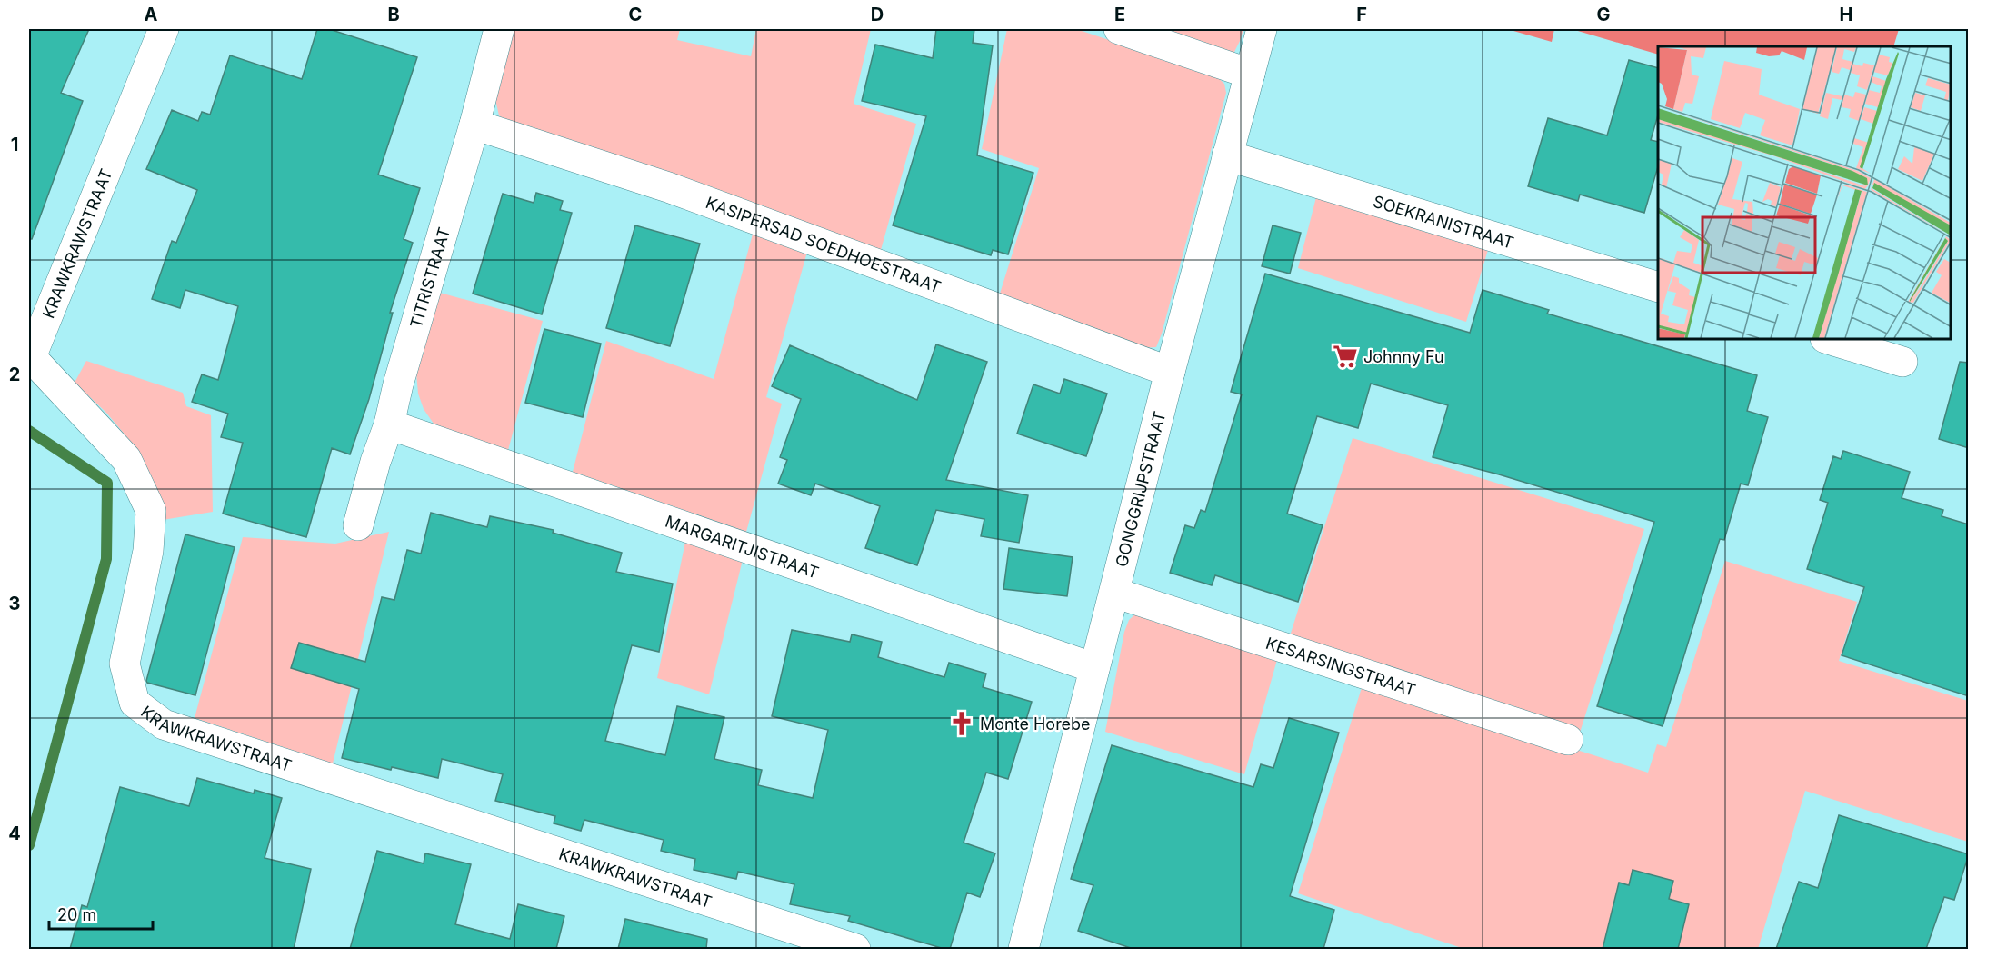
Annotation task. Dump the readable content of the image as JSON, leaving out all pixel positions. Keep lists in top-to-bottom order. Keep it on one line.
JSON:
{"streets":{"street":["SOEKRANISTRAAT","KRAWKRAWSTRAAT","KASIPERSAD SOEDHOESTRAAT","TITRISTRAAT","GONGGRIJPSTRAAT","MARGARITJISTRAAT","KESARSINGSTRAAT"]},"crossings":[["SOEKRANISTRAAT","GONGGRIJPSTRAAT"],["KASIPERSAD SOEDHOESTRAAT","TITRISTRAAT"],["KASIPERSAD SOEDHOESTRAAT","GONGGRIJPSTRAAT"],["TITRISTRAAT","MARGARITJISTRAAT"],["GONGGRIJPSTRAAT","MARGARITJISTRAAT"],["GONGGRIJPSTRAAT","KESARSINGSTRAAT"]],"places":{"supermarket":["Johnny Fu"],"church":["Monte Horebe"]},"scale_bar":"20 m","grid":{"columns":["A","B","C","D","E","F","G","H"],"rows":["1","2","3","4"]}}
